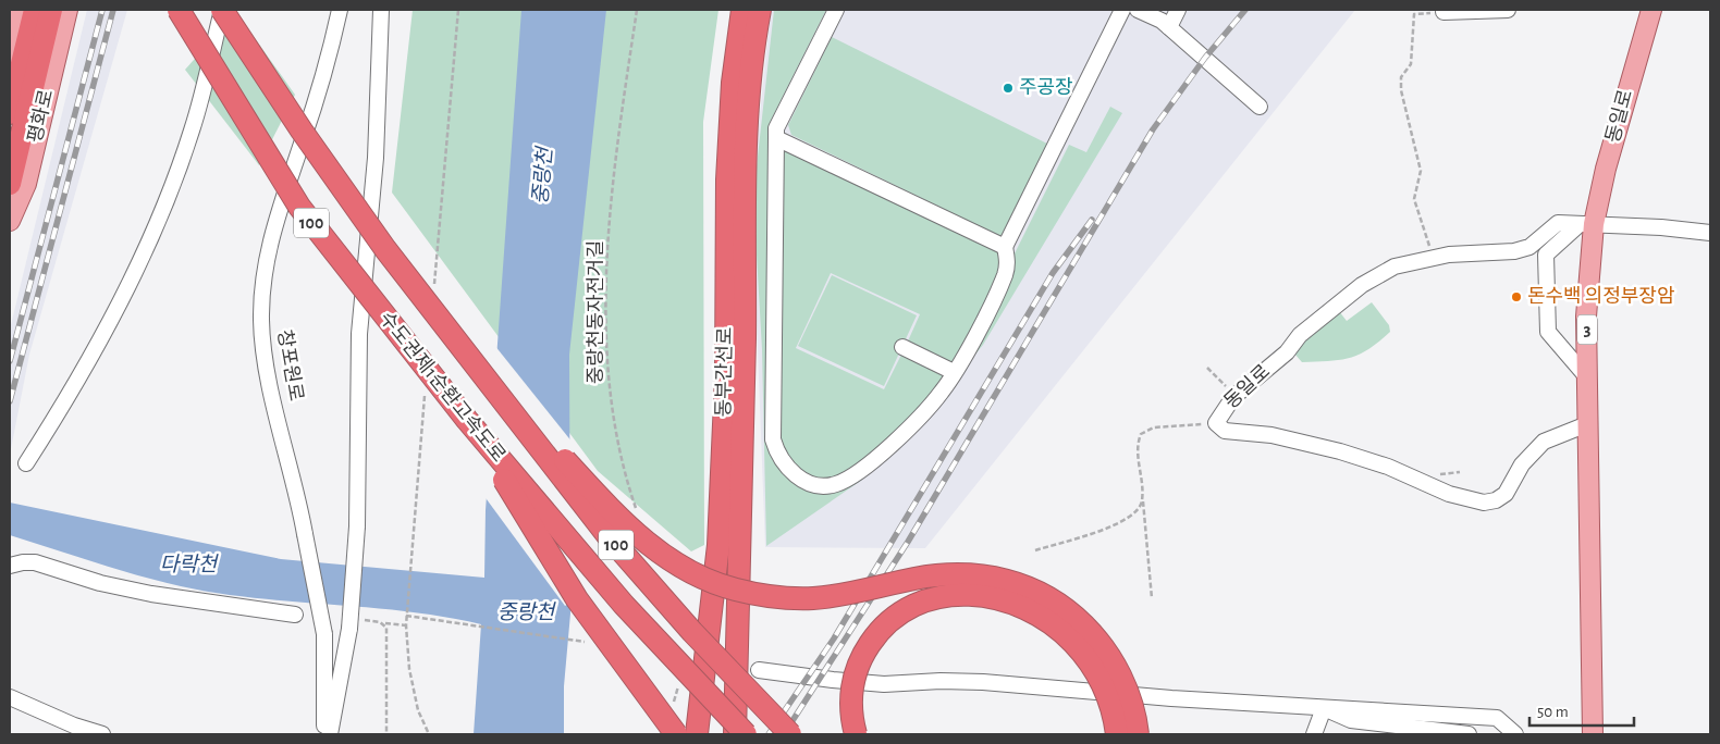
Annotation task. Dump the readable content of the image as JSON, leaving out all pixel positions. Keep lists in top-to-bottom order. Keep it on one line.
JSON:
{"streets":{"highway":["100","동부간선로","수도권제1순환고속도로"],"main road":["평화로","동일로","3"],"street":["창포원로"],"path":["중랑천동자전거길"]},"water":["중랑천","다락천"],"places":["주공장","돈수백 의정부장암"],"scale_bar":"50 m"}
